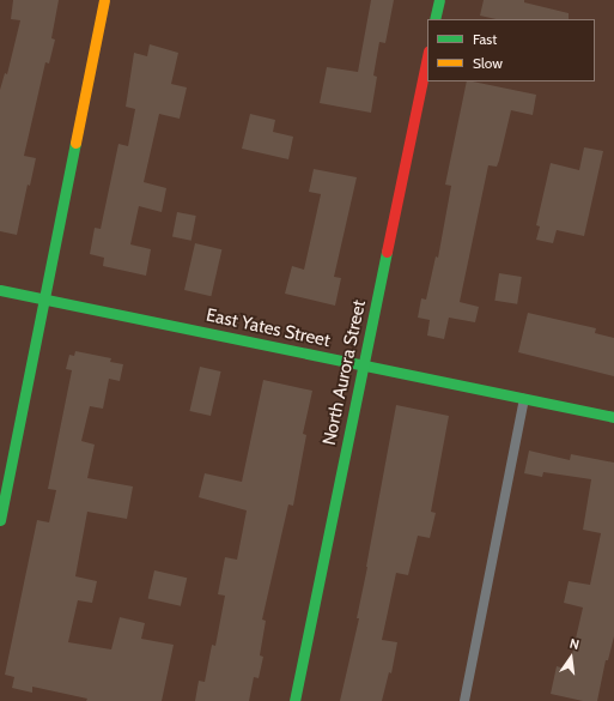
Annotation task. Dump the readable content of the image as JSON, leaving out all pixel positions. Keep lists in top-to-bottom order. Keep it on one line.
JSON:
{"streets":{"street":["East Yates Street","North Aurora Street"]},"crossings":[["East Yates Street","North Aurora Street"]],"legend":["Fast","Slow"],"north":"top"}
